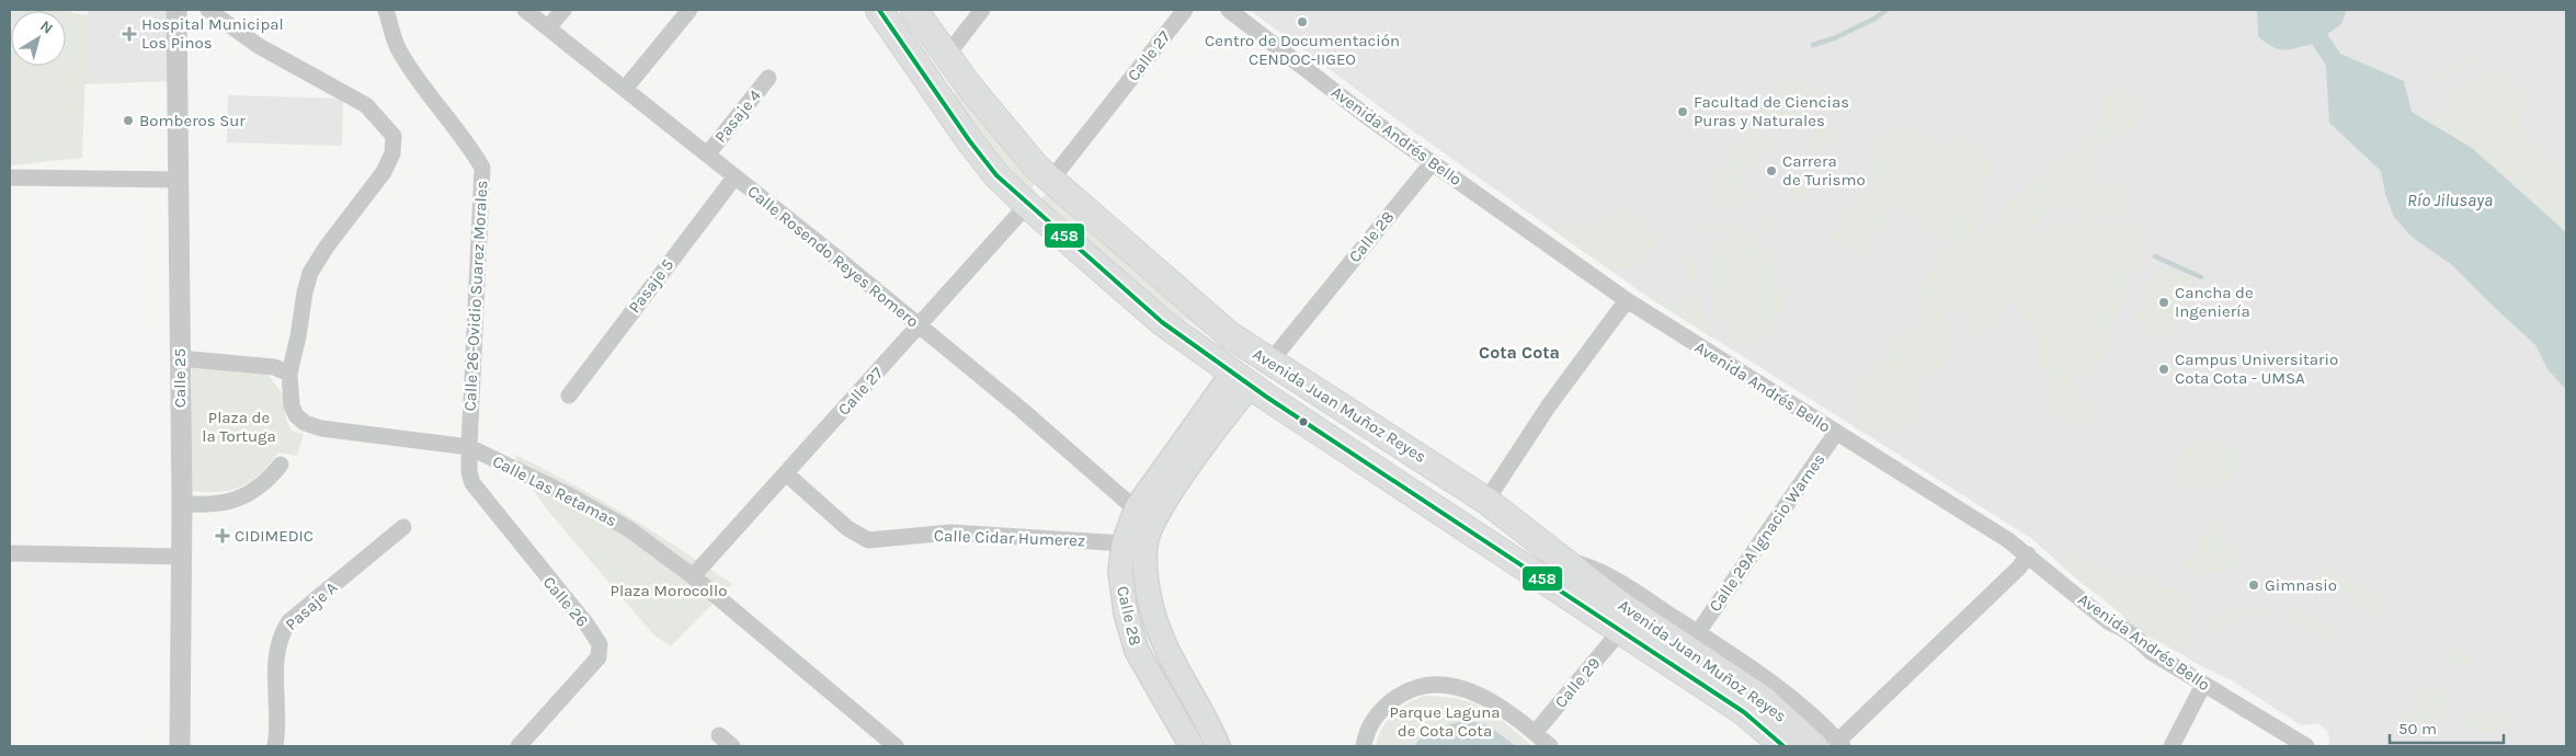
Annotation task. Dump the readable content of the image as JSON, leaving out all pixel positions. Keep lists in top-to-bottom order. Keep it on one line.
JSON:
{"streets":{"main road":["Calle 28","Avenida Juan Muñoz Reyes"],"street":["Calle 27","Pasaje 4","Avenida Andrés Bello","Calle Rosendo Reyes Romero","Pasaje 5","Calle 26-Ovidio Suarez Morales","Calle 25","Calle Las Retamas","Calle 29A Ignacio Warnes","Calle Cidar Humerez","Calle 26","Pasaje A","Calle 29"]},"crossings":[["Calle 27","Calle Rosendo Reyes Romero"],["Calle 27","Avenida Juan Muñoz Reyes"],["Calle 27","Calle Las Retamas"],["Calle 27","Calle Cidar Humerez"],["Pasaje 4","Calle Rosendo Reyes Romero"],["Avenida Andrés Bello","Calle 28"],["Avenida Andrés Bello","Calle 29A Ignacio Warnes"],["Calle 28","Calle Rosendo Reyes Romero"],["Calle 28","Avenida Juan Muñoz Reyes"],["Calle 28","Calle Cidar Humerez"],["Calle Rosendo Reyes Romero","Pasaje 5"],["Calle 26-Ovidio Suarez Morales","Calle Las Retamas"],["Calle 26-Ovidio Suarez Morales","Calle 26"],["Avenida Juan Muñoz Reyes","Calle 29"],["Calle Las Retamas","Calle 26"]],"districts":["Cota Cota"],"water":["Río Jilusaya"],"parks":["Plaza de la Tortuga","Plaza Morocollo","Parque Laguna de Cota Cota"],"places":{"other":["Centro de Documentación CENDOC-IIGEO","Facultad de Ciencias Puras y Naturales","Bomberos Sur","Carrera de Turismo","Cancha de Ingeniería","Campus Universitario Cota Cota - UMSA","Gimnasio"],"health":["Hospital Municipal Los Pinos","CIDIMEDIC"]},"lines":["transit line 458"],"scale_bar":"50 m","north":"top right"}
